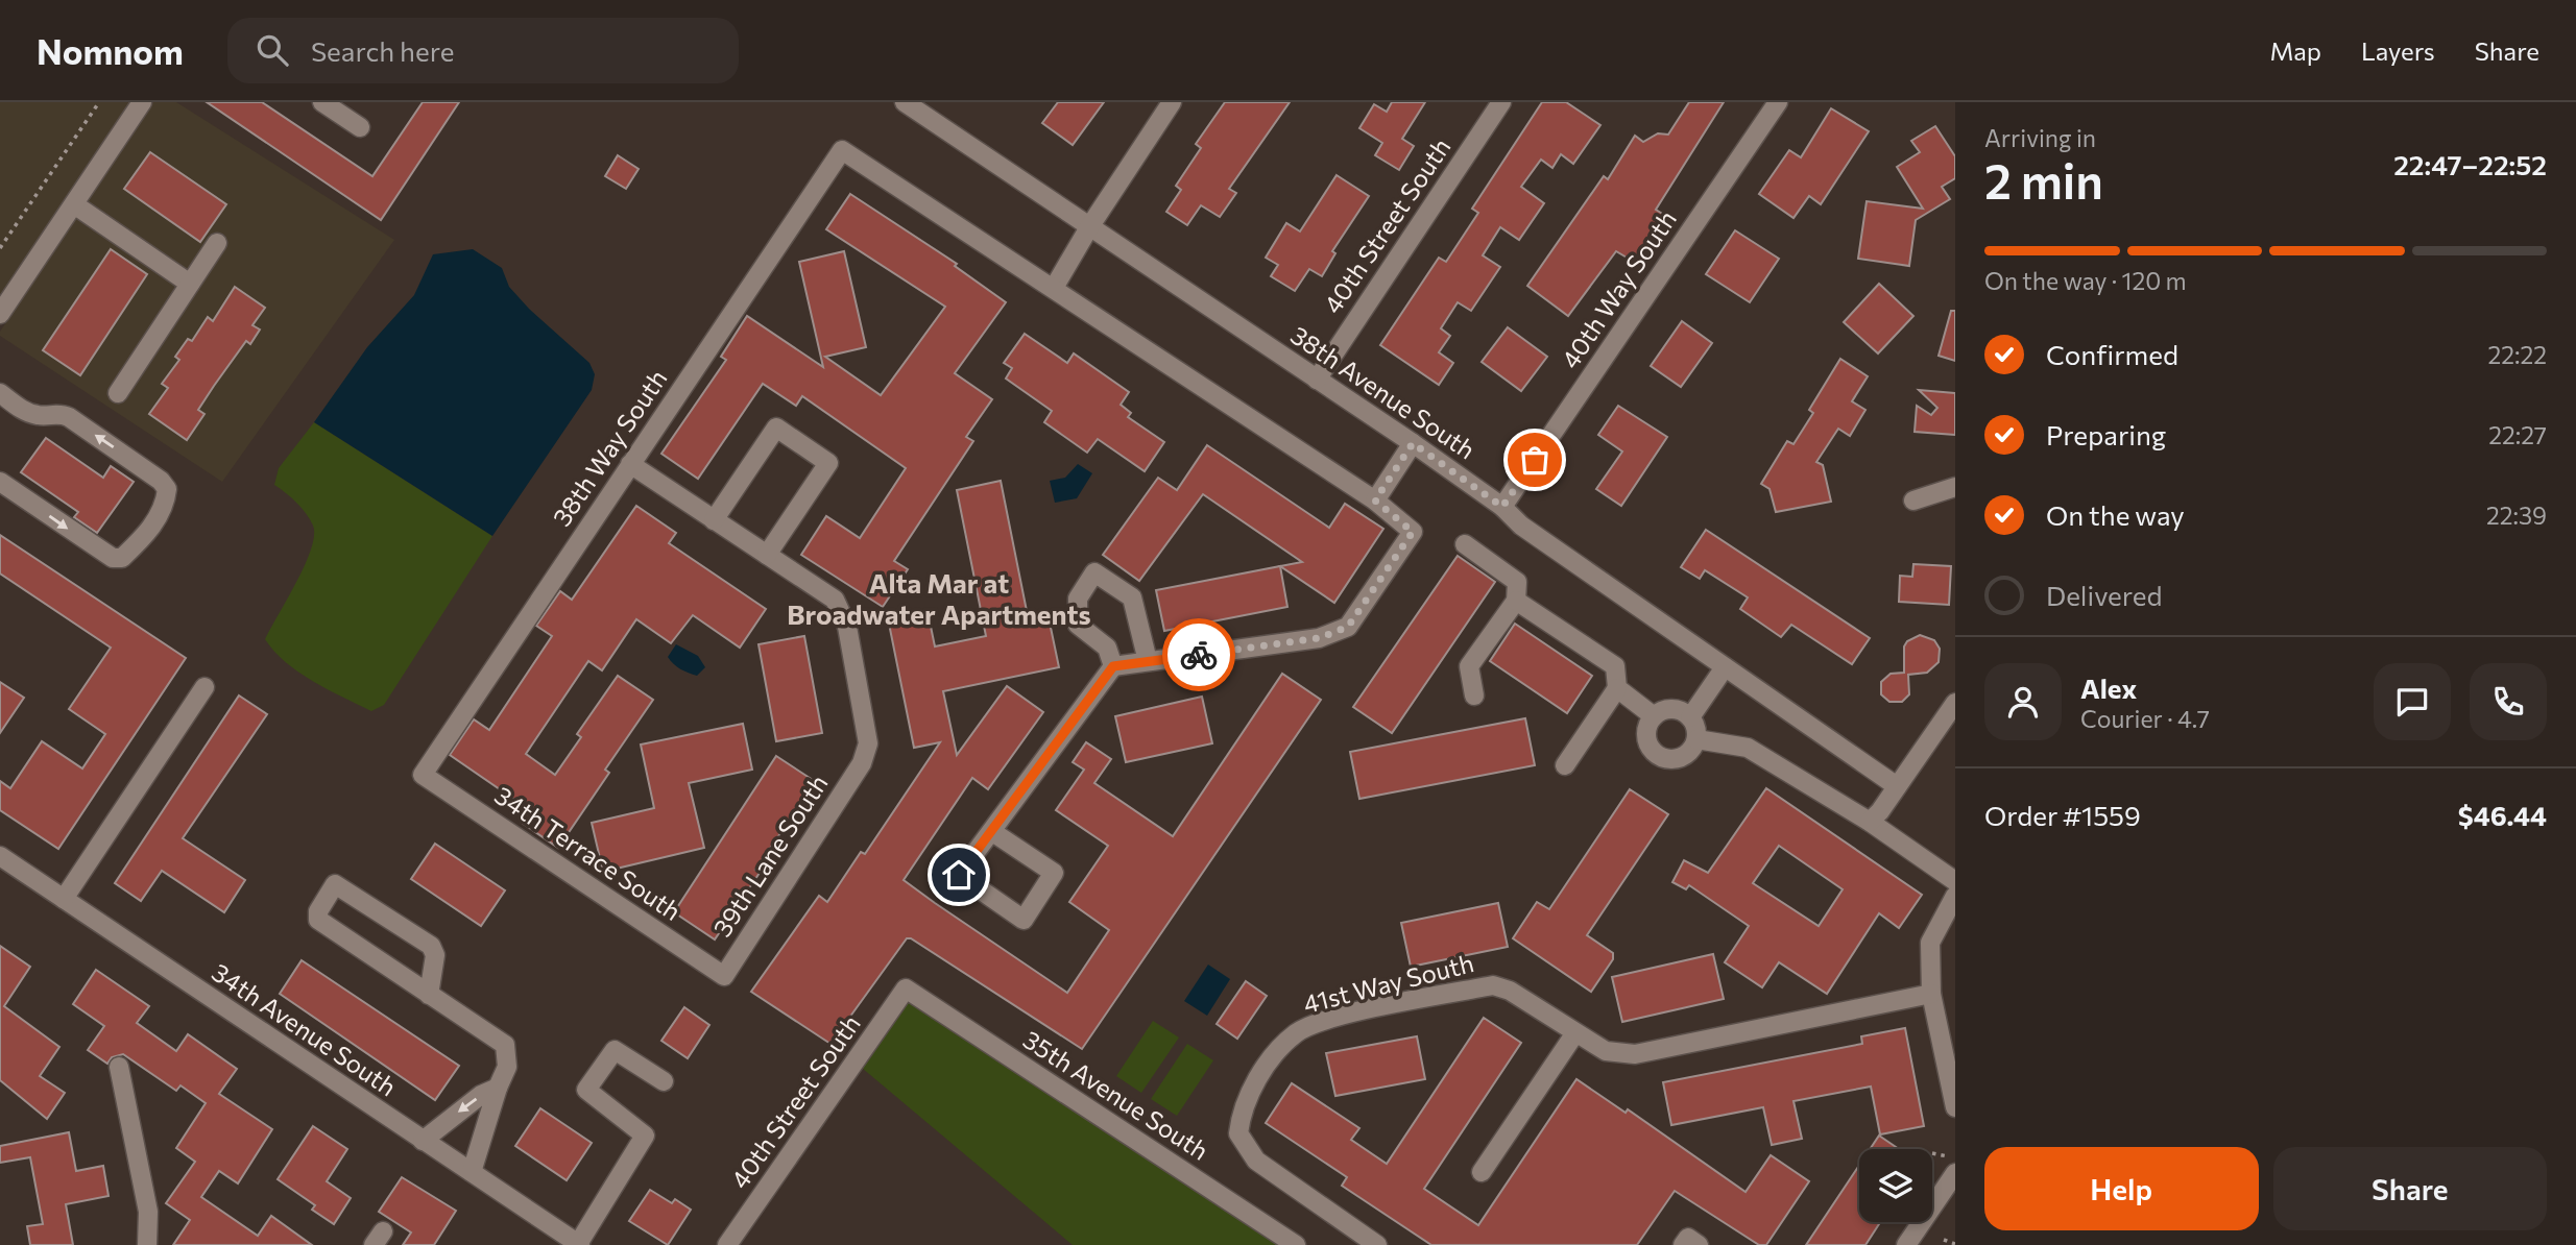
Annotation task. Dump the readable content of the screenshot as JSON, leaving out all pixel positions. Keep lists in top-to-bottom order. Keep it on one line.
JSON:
{"streets":{"street":["40th Street South","40th Way South","38th Avenue South","38th Way South","34th Terrace South","39th Lane South","41st Way South","34th Avenue South","35th Avenue South"]},"crossings":[["40th Street South","38th Avenue South"],["40th Street South","35th Avenue South"],["40th Way South","38th Avenue South"],["38th Way South","34th Terrace South"],["34th Terrace South","39th Lane South"]],"districts":["Alta Mar at Broadwater Apartments"],"page":{"header":"Nomnom","search":"Search here","nav":["Map","Layers","Share"],"heading":["2 min","Arriving in","22:47–22:52"],"panel":["Alex","Courier · 4.7","Order #1559","$46.44"],"bar":"On the way · 120 m","list":[["Confirmed","22:22"],["Preparing","22:27"],["On the way","22:39"],"Delivered"],"buttons":["Help","Share"]}}
